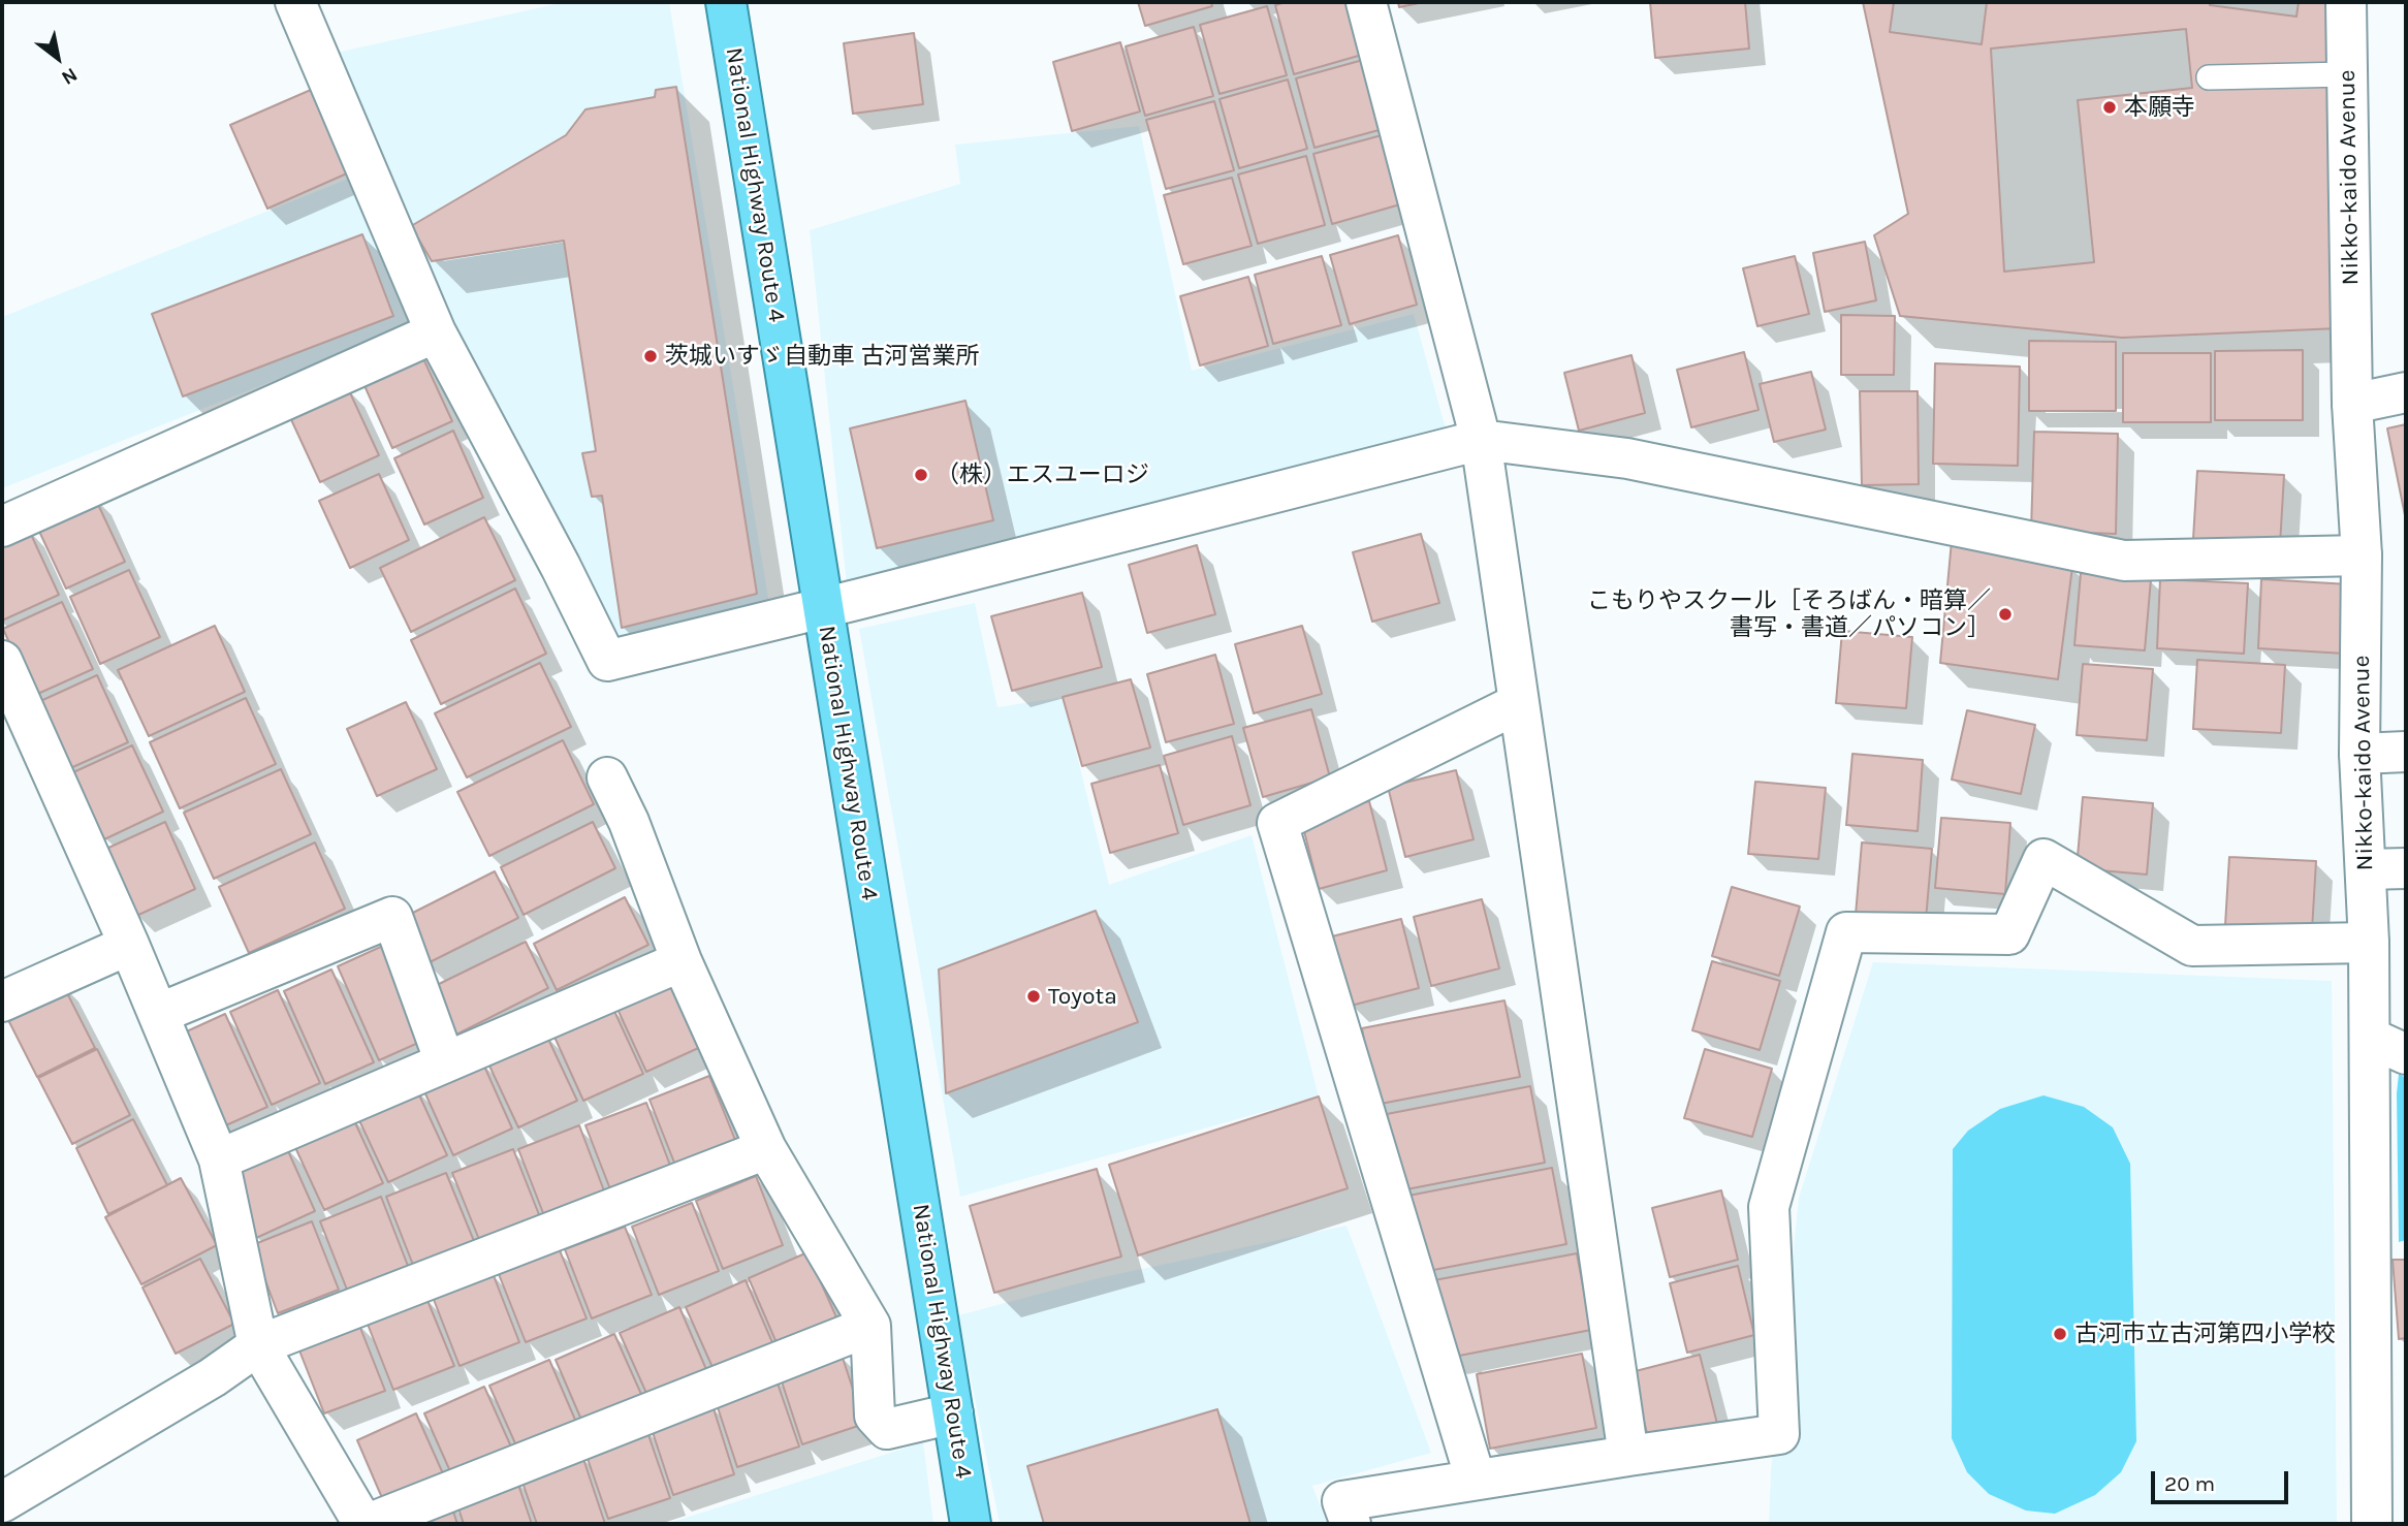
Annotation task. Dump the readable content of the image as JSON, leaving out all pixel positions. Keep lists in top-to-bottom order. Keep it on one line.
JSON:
{"streets":{"highway":["National Highway Route 4"],"street":["Nikko-kaido Avenue"]},"places":["本願寺","茨城いすゞ自動車 古河営業所","（株）エスユーロジ","こもりやスクール［そろばん・暗算／ 書写・書道／パソコン］","Toyota","古河市立古河第四小学校"],"scale_bar":"20 m","north":"bottom right"}
